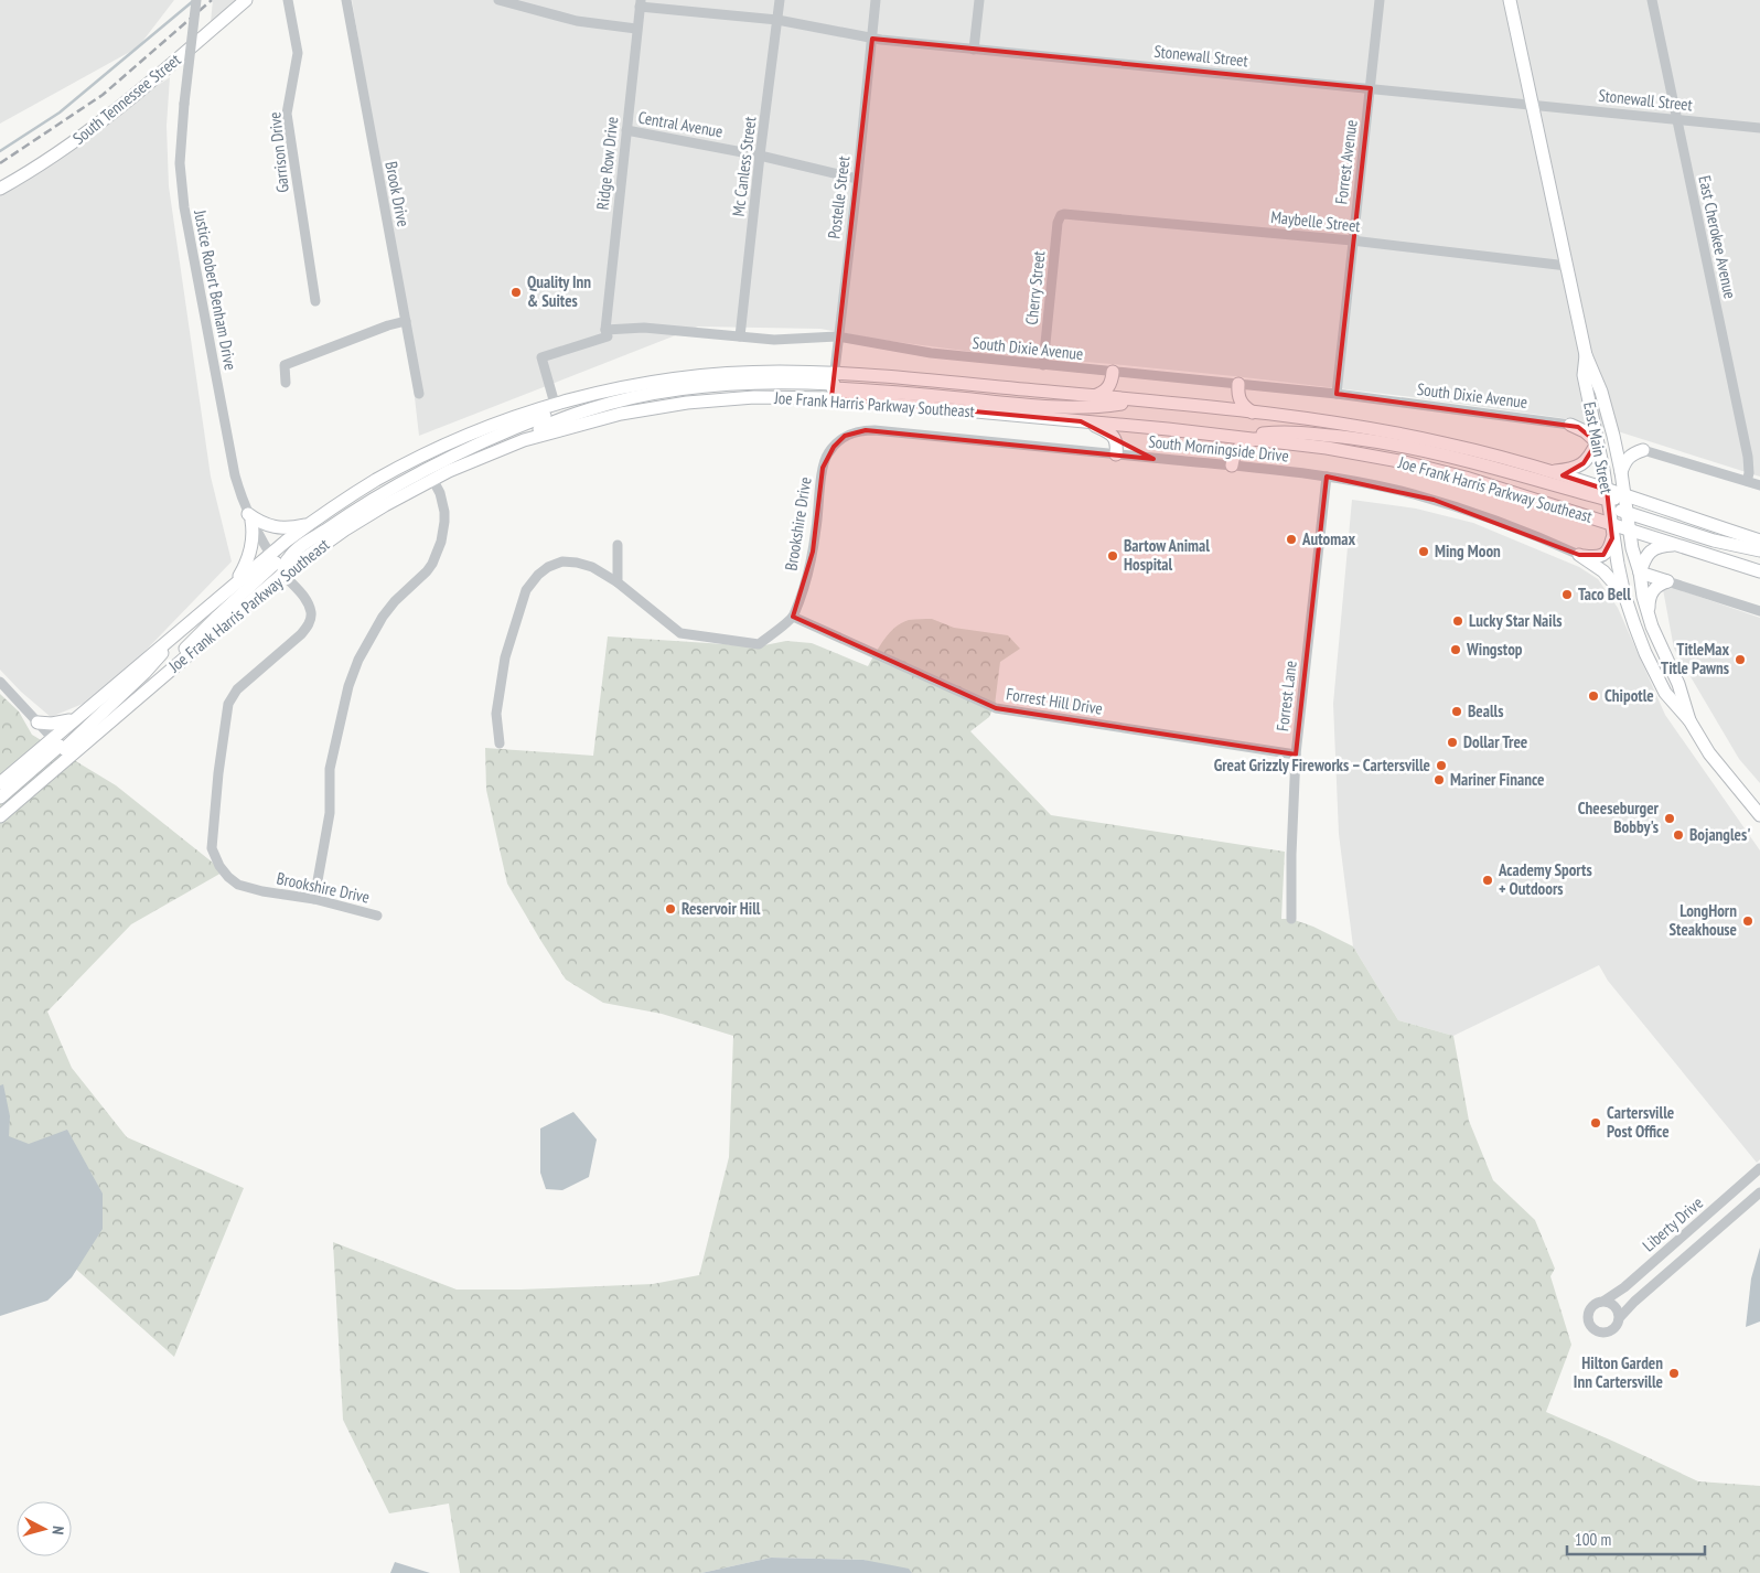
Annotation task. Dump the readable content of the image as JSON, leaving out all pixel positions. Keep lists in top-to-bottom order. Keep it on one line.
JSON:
{"streets":{"main road":["South Tennessee Street","Joe Frank Harris Parkway Southeast","East Main Street"],"street":["Stonewall Street","Central Avenue","Garrison Drive","Forrest Avenue","Ridge Row Drive","Mc Canless Street","Brook Drive","Postelle Street","Maybelle Street","East Cherokee Avenue","Cherry Street","Justice Robert Benham Drive","South Dixie Avenue","South Morningside Drive","Brookshire Drive","Forrest Lane","Forrest Hill Drive","Liberty Drive"]},"crossings":[["Stonewall Street","Forrest Avenue"],["Stonewall Street","Ridge Row Drive"],["Stonewall Street","Mc Canless Street"],["Stonewall Street","Postelle Street"],["Stonewall Street","East Cherokee Avenue"],["Stonewall Street","East Main Street"],["Central Avenue","Ridge Row Drive"],["Central Avenue","Mc Canless Street"],["Central Avenue","Postelle Street"],["Forrest Avenue","Maybelle Street"],["Forrest Avenue","South Dixie Avenue"],["Ridge Row Drive","South Dixie Avenue"],["Mc Canless Street","South Dixie Avenue"],["Postelle Street","South Dixie Avenue"],["Postelle Street","Joe Frank Harris Parkway Southeast"],["Maybelle Street","Cherry Street"],["Maybelle Street","East Main Street"],["Cherry Street","South Dixie Avenue"],["Justice Robert Benham Drive","Joe Frank Harris Parkway Southeast"],["Justice Robert Benham Drive","Brookshire Drive"],["Joe Frank Harris Parkway Southeast","East Main Street"],["Joe Frank Harris Parkway Southeast","Brookshire Drive"],["South Morningside Drive","Brookshire Drive"],["South Morningside Drive","Forrest Lane"],["Brookshire Drive","Forrest Hill Drive"],["Forrest Lane","Forrest Hill Drive"]],"places":["Quality Inn & Suites","Automax","Ming Moon","Bartow Animal Hospital","Taco Bell","Lucky Star Nails","Wingstop","TitleMax Title Pawns","Chipotle","Bealls","Dollar Tree","Great Grizzly Fireworks – Cartersville","Mariner Finance","Cheeseburger Bobby's","Bojangles'","Academy Sports + Outdoors","Reservoir Hill","LongHorn Steakhouse","Cartersville Post Office","Hilton Garden Inn Cartersville"],"scale_bar":"100 m","north":"right"}
